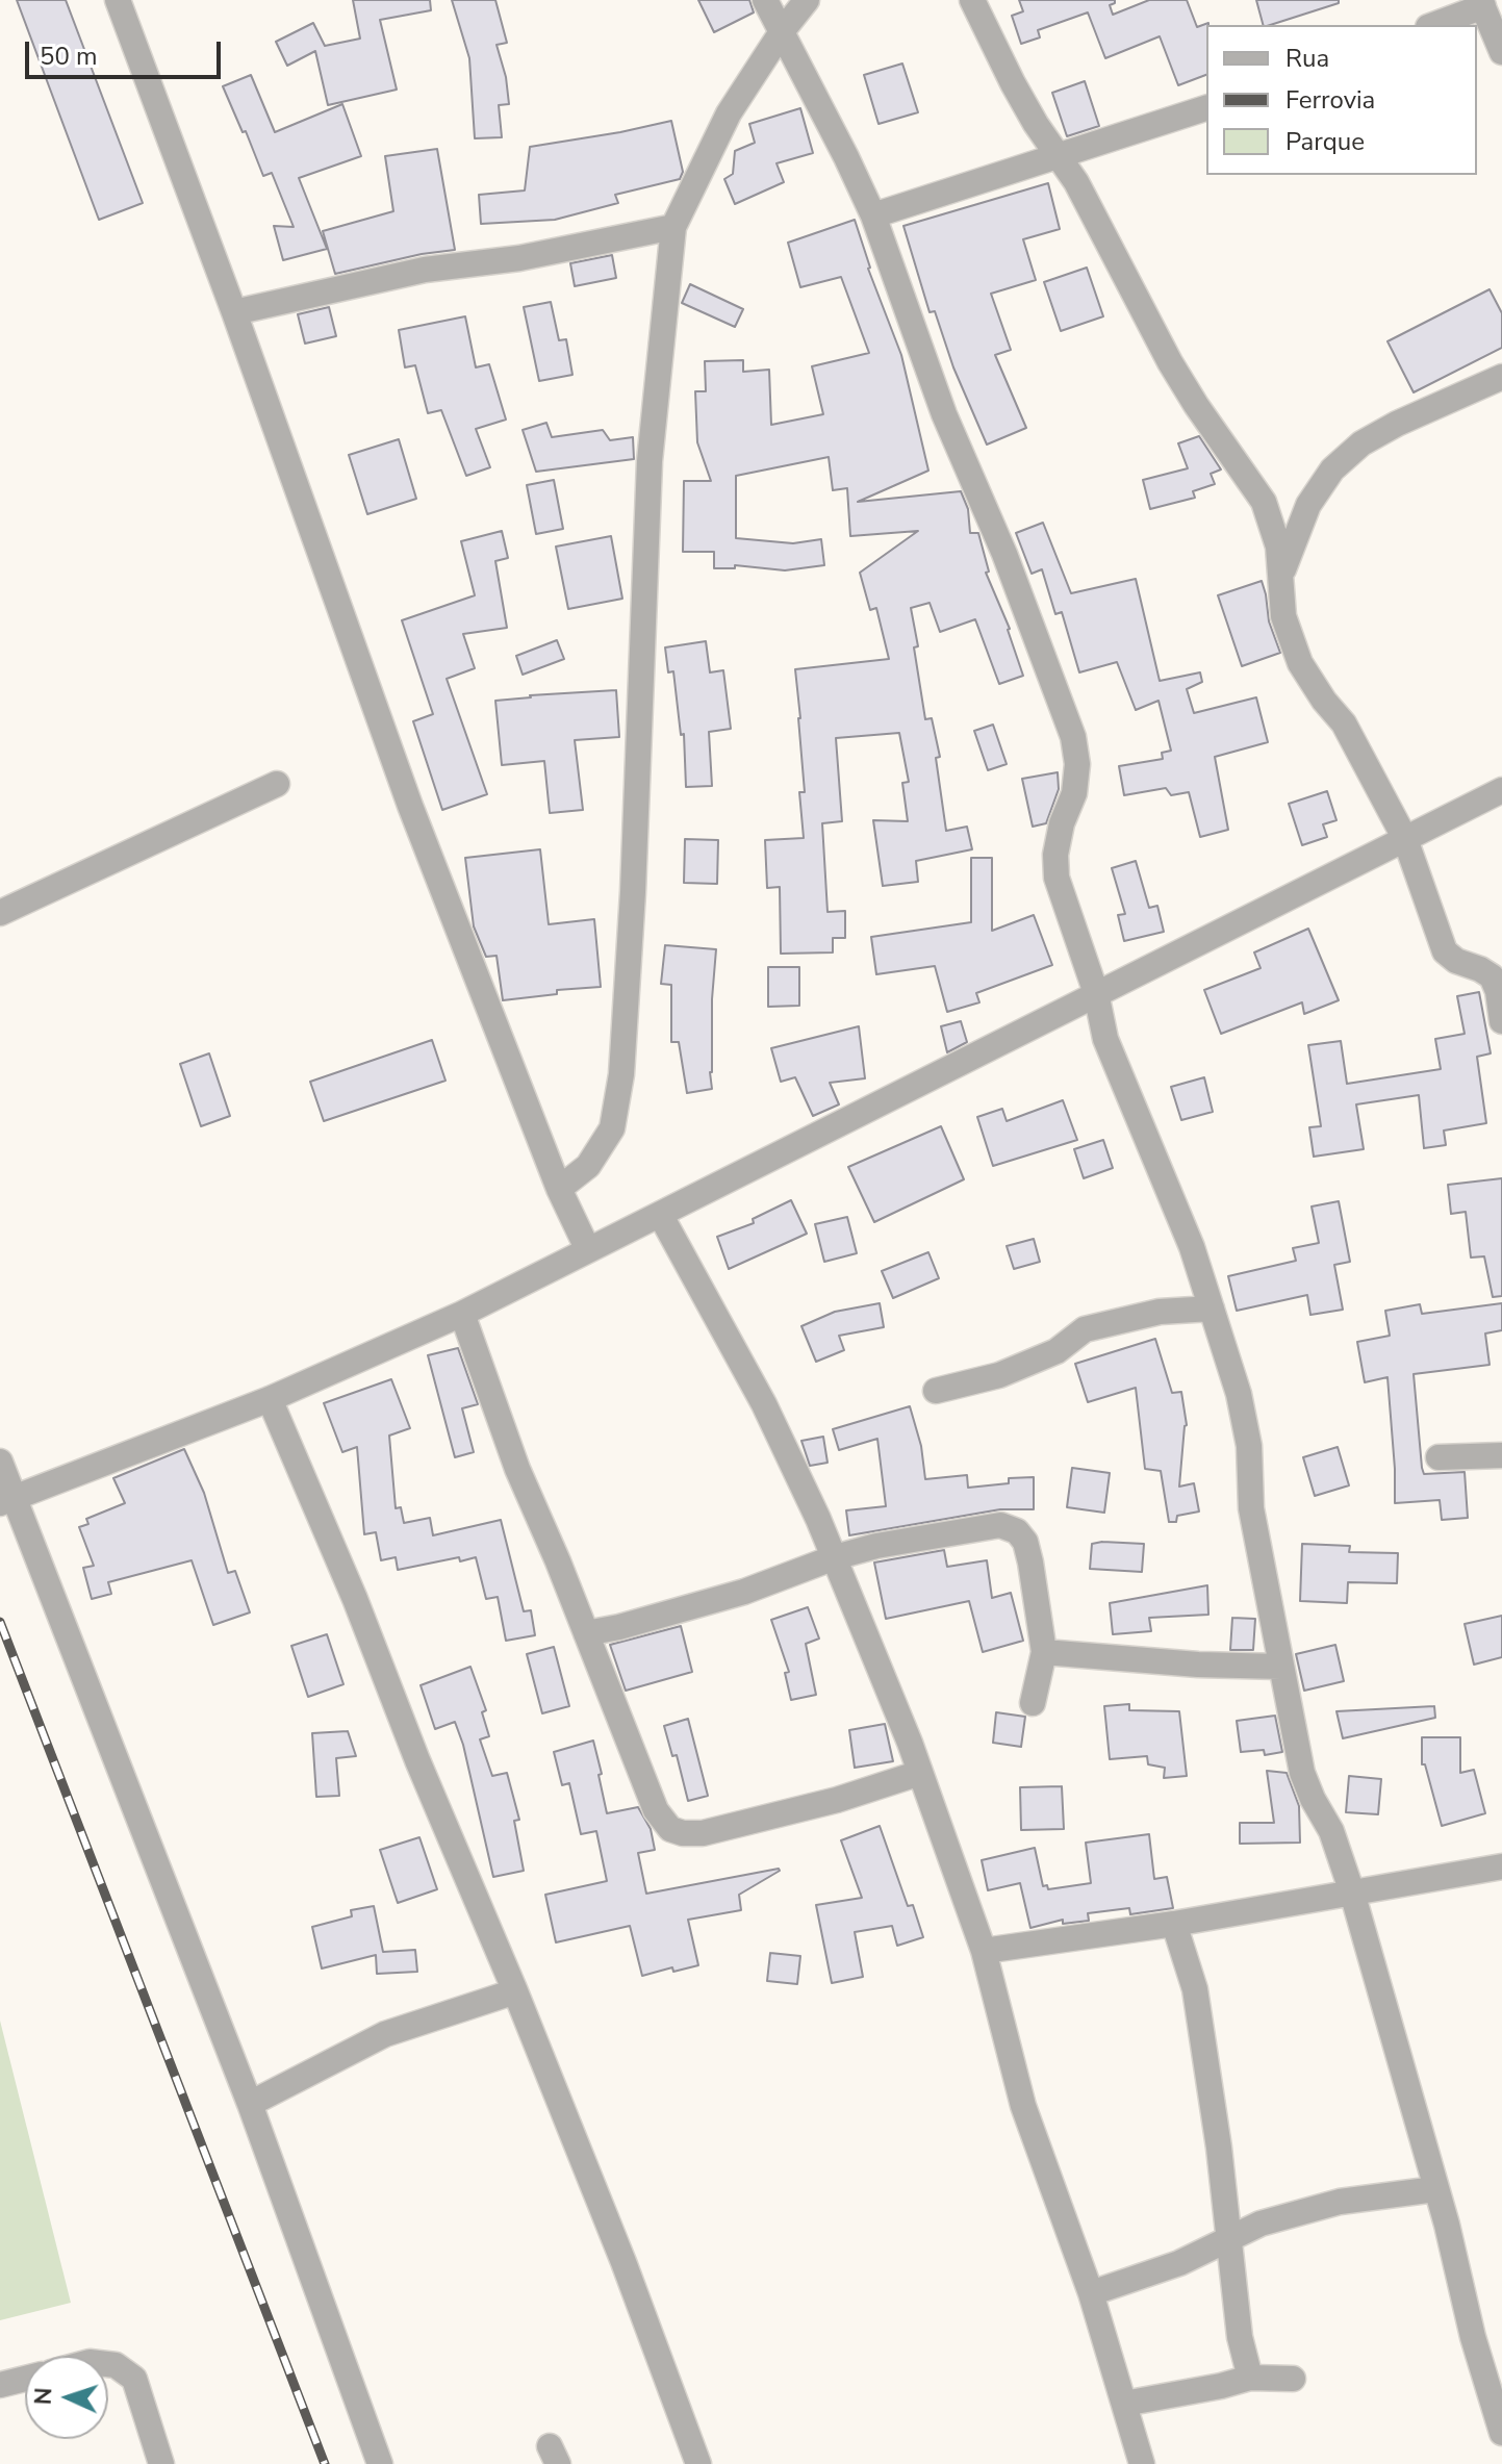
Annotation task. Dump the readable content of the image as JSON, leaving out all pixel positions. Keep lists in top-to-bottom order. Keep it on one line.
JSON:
{"legend":["Rua","Ferrovia","Parque"],"scale_bar":"50 m","north":"left"}
